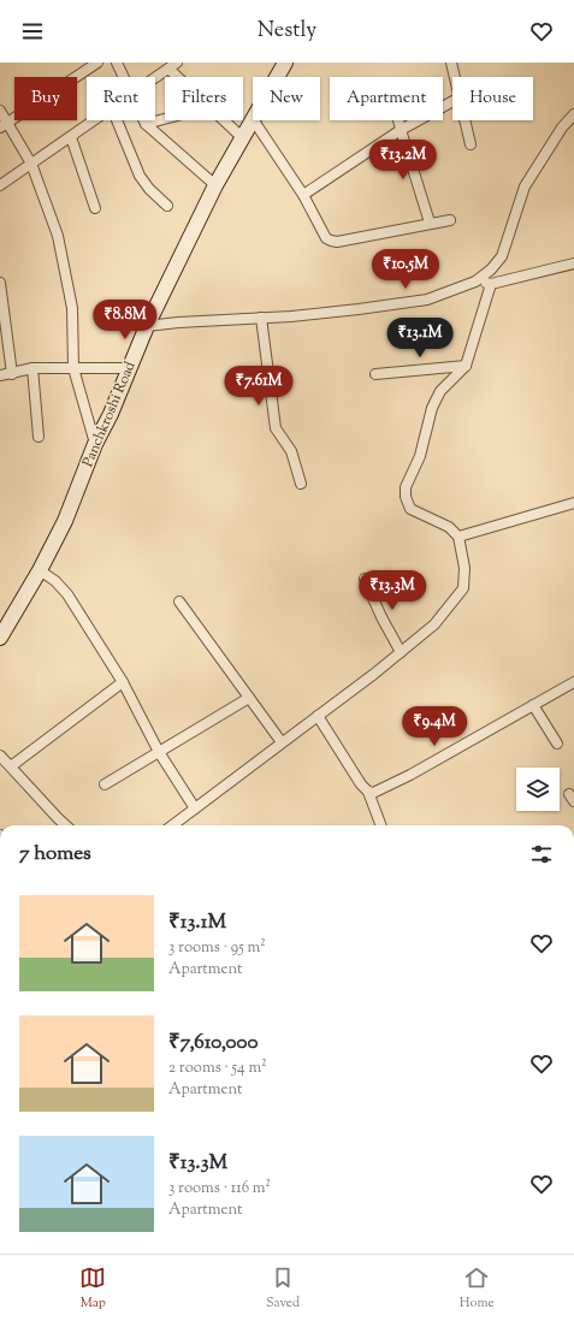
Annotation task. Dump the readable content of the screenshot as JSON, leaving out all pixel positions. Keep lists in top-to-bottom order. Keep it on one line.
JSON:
{"streets":{"street":["Panchkroshi Road"]},"page":{"header":"Nestly","chip":["Buy","Rent","Filters","New","Apartment","House"],"price":["₹13.2M","₹10.5M","₹8.8M","₹13.1M","₹7.61M","₹13.3M","₹9.4M"],"heading":"7 homes","list":[{"name":"₹13.1M","note":"3 rooms · 95 m² · Apartment"},{"name":"₹7,610,000","note":"2 rooms · 54 m² · Apartment"},{"name":"₹13.3M","note":"3 rooms · 116 m² · Apartment"}],"tabs":["Map","Saved","Home"]}}
